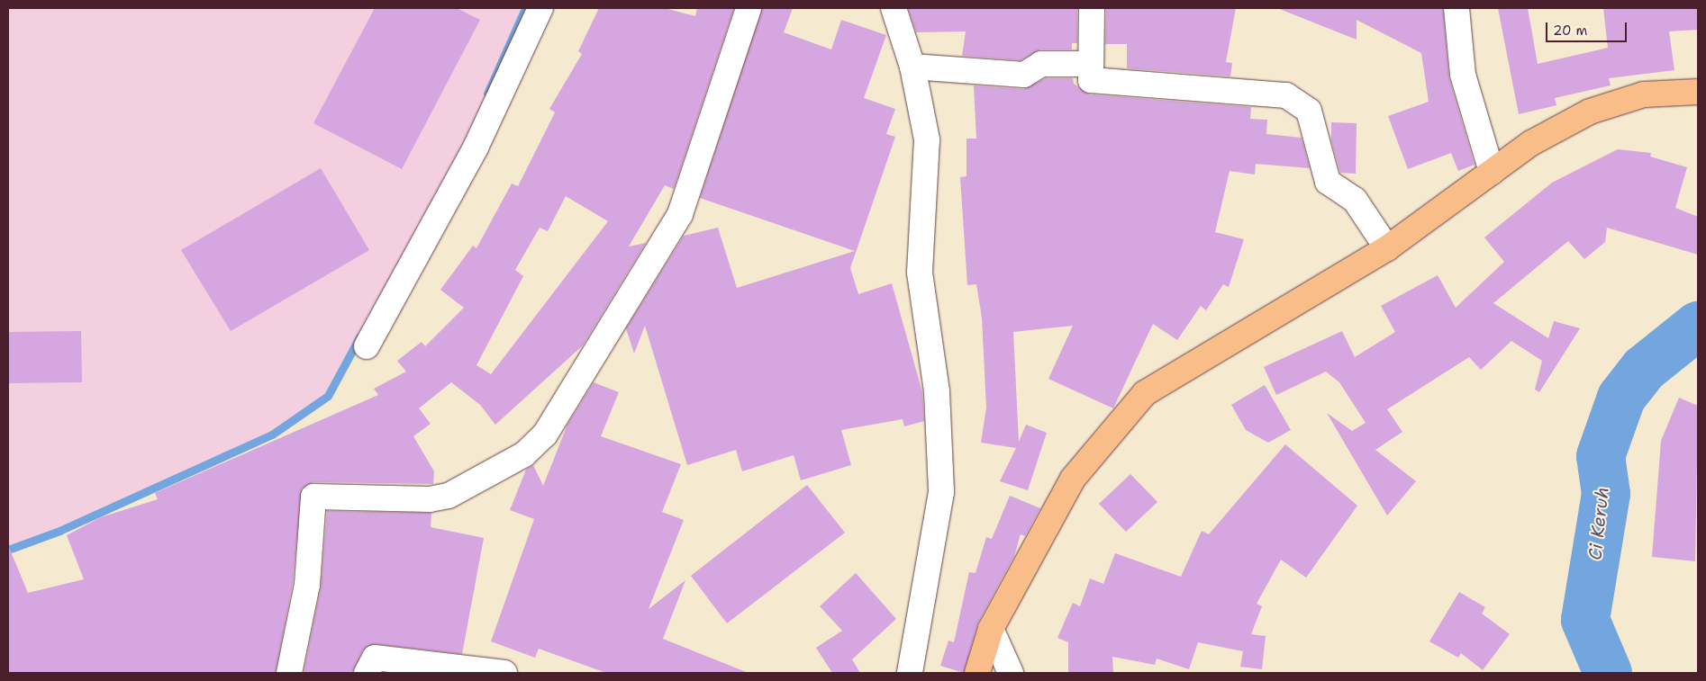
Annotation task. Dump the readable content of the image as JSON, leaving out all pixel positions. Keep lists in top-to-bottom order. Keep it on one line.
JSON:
{"water":["Ci Keruh"],"scale_bar":"20 m"}
